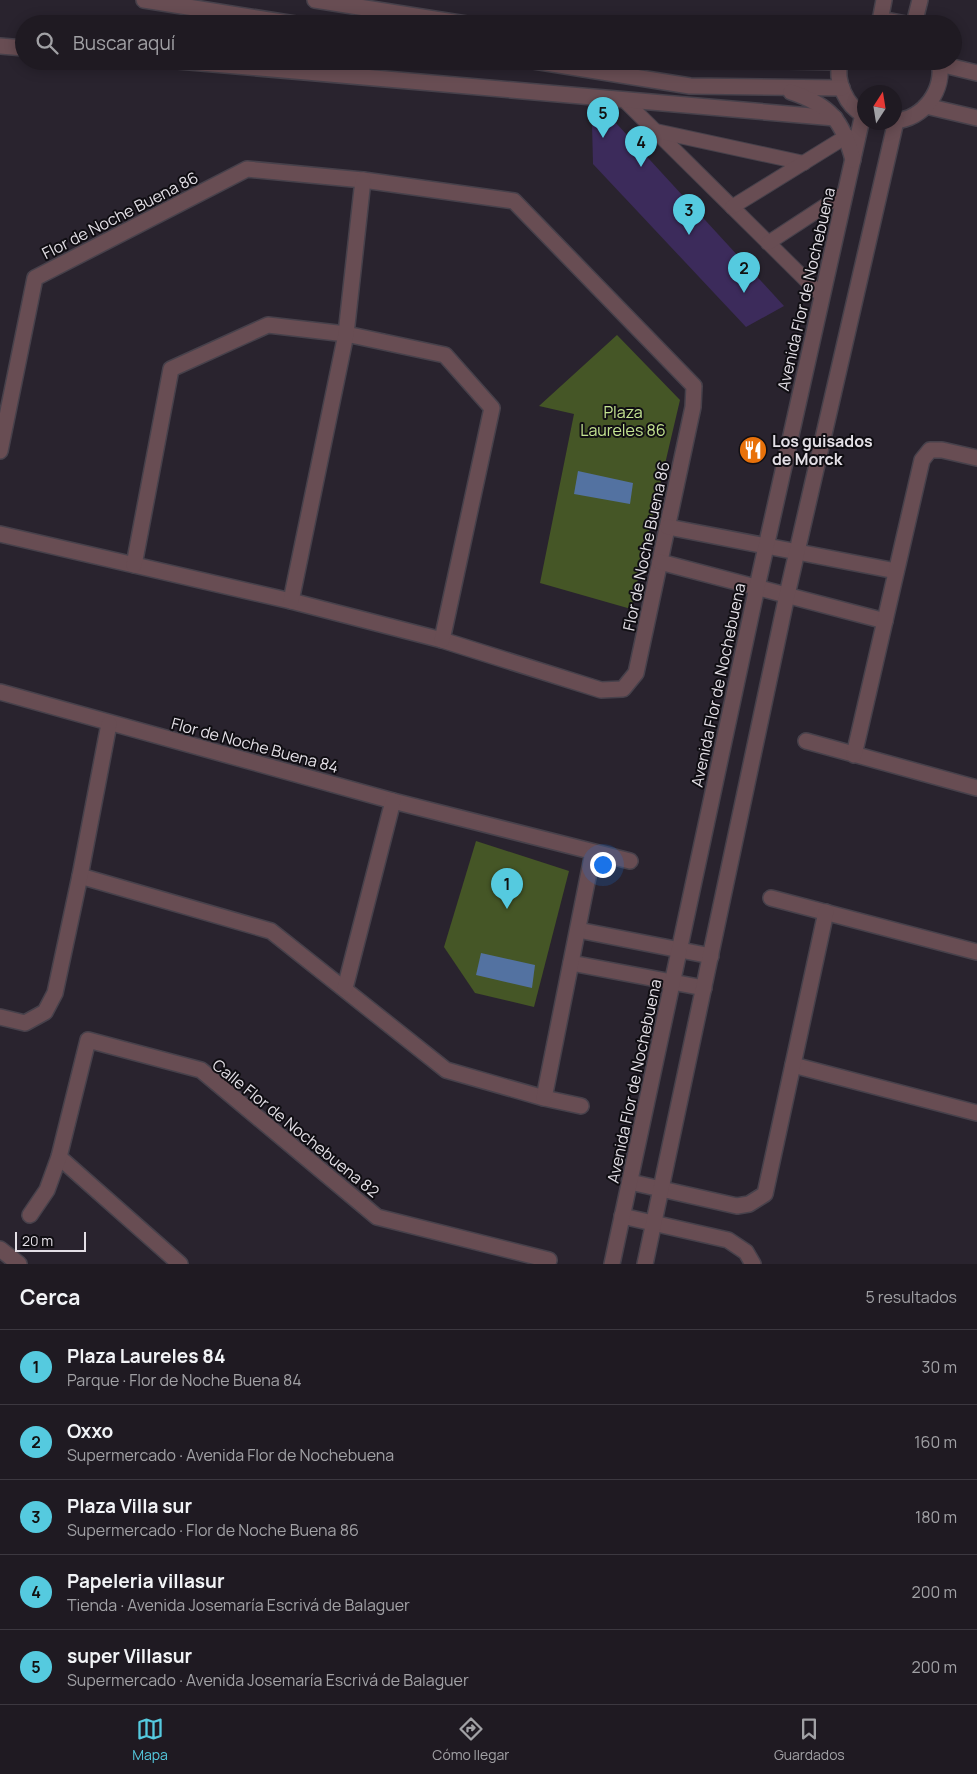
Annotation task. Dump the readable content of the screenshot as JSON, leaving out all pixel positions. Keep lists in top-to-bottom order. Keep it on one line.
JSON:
{"streets":{"street":["Flor de Noche Buena 86","Avenida Flor de Nochebuena","Flor de Noche Buena 84","Calle Flor de Nochebuena 82"]},"parks":["Plaza Laureles 86"],"places":{"restaurant":["Los guisados de Morck"]},"scale_bar":"20 m","north":"top","page":{"search":"Buscar aquí","pins":["5","4","3","2","1"],"scale":"20 m","heading":["Cerca","5 resultados"],"list":[{"mark":"1","name":"Plaza Laureles 84","note":"Parque · Flor de Noche Buena 84","value":"30 m"},{"mark":"2","name":"Oxxo","note":"Supermercado · Avenida Flor de Nochebuena","value":"160 m"},{"mark":"3","name":"Plaza Villa sur","note":"Supermercado · Flor de Noche Buena 86","value":"180 m"},{"mark":"4","name":"Papeleria villasur","note":"Tienda · Avenida Josemaría Escrivá de Balaguer","value":"200 m"},{"mark":"5","name":"super Villasur","note":"Supermercado · Avenida Josemaría Escrivá de Balaguer","value":"200 m"}],"nav":["Mapa","Cómo llegar","Guardados"]}}
